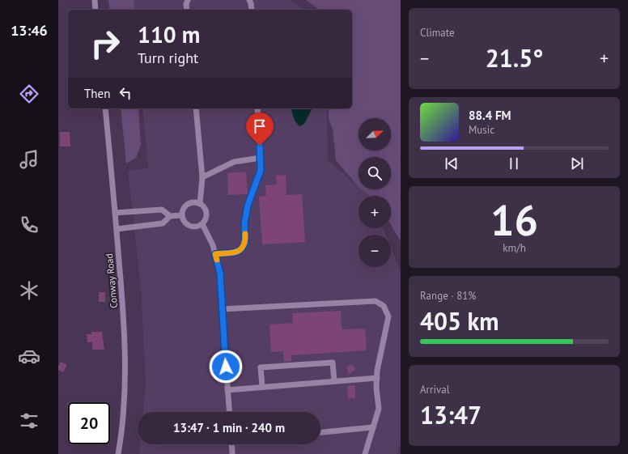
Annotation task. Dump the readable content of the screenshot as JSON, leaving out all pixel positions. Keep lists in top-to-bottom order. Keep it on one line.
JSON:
{"streets":{"street":["Conway Road"]},"north":"top right","page":{"tabs":"13:46","tile":["Climate",["16","km/h"],["Range · 81%","405 km"],["Arrival","13:47"]],"turn":["110 m","Turn right"],"heat":["−","21.5°","+"],"then":"Then","song":["88.4 FM","Music"],"map_buttons":["+","−"],"limit":"20","trip":"13:47 · 1 min · 240 m"}}
